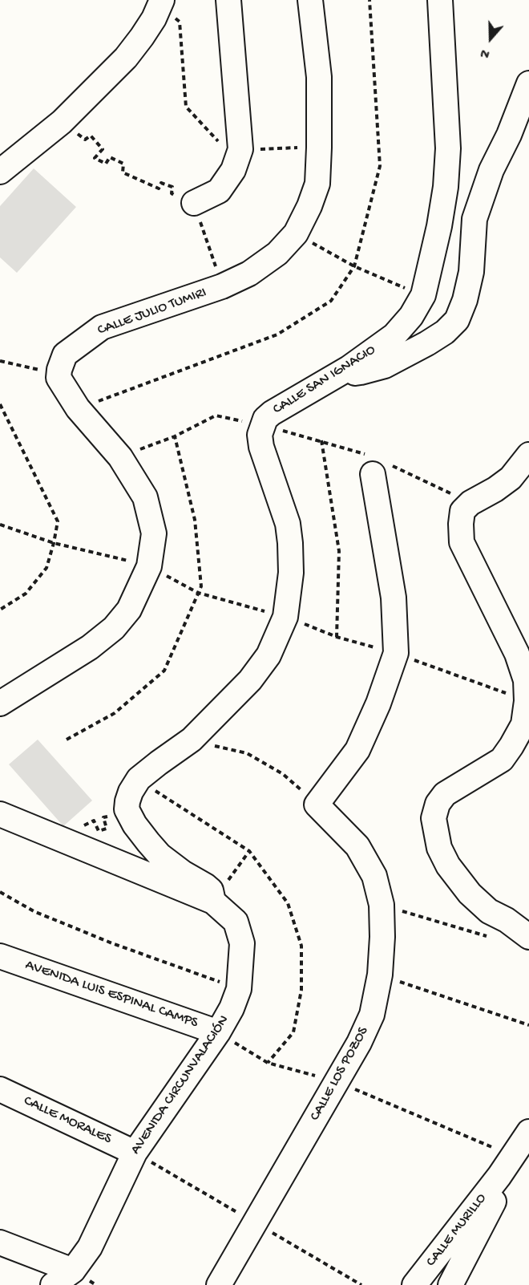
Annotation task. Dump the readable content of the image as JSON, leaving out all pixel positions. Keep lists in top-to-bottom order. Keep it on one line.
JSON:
{"streets":{"street":["CALLE JULIO TUMIRI","CALLE SAN IGNACIO","AVENIDA LUIS ESPINAL CAMPS","CALLE LOS POZOS","AVENIDA CIRCUNVALACIÓN","CALLE MORALES","CALLE MURILLO"]},"crossings":[["CALLE SAN IGNACIO","AVENIDA CIRCUNVALACIÓN"],["AVENIDA LUIS ESPINAL CAMPS","AVENIDA CIRCUNVALACIÓN"],["AVENIDA CIRCUNVALACIÓN","CALLE MORALES"]],"north":"bottom"}
